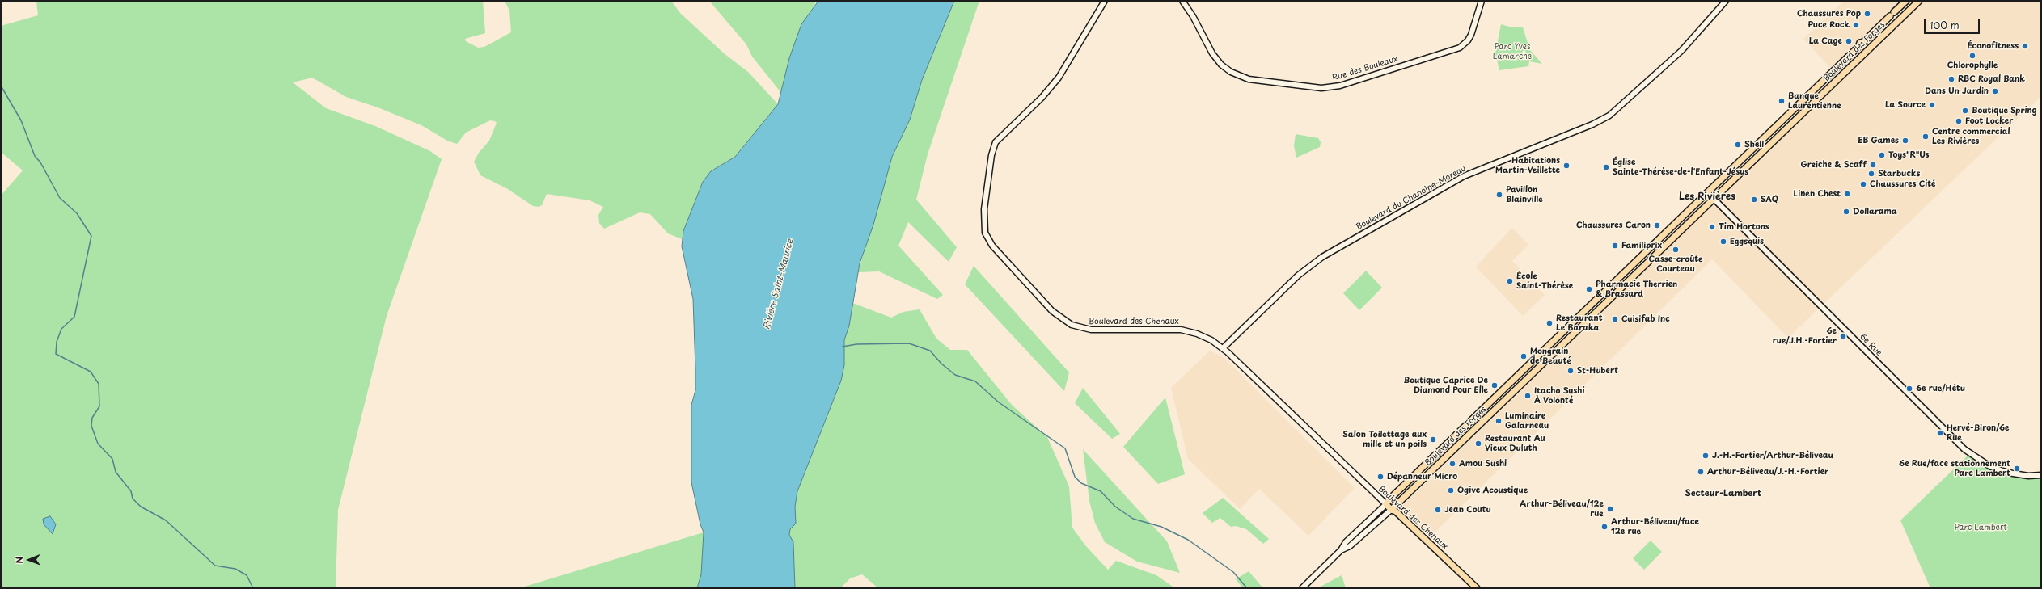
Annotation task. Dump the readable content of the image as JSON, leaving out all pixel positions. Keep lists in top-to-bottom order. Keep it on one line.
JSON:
{"streets":{"main road":["Boulevard des Forges","Boulevard des Chenaux"],"street":["Rue des Bouleaux","Boulevard du Chanoine-Moreau","6e Rue"]},"crossings":[["Boulevard des Forges","Boulevard des Chenaux"],["Boulevard des Forges","6e Rue"],["Boulevard du Chanoine-Moreau","Boulevard des Chenaux"]],"districts":["Les Rivières","Secteur-Lambert"],"water":["Rivière Saint-Maurice"],"parks":["Parc Yves Lamarche","Parc Lambert"],"places":["Chaussures Pop","Puce Rock","La Cage","Éconofitness","Chlorophylle","RBC Royal Bank","Dans Un Jardin","Banque Laurentienne","La Source","Boutique Spring","Foot Locker","Centre commercial Les Rivières","EB Games","Shell","Toys\"R\"Us","Greiche & Scaff","Habitations Martin-Veillette","Église Sainte-Thérèse-de-l'Enfant-Jésus","Starbucks","Chaussures Cité","Linen Chest","Pavillon Blainville","SAQ","Dollarama","Chaussures Caron","Tim Hortons","Eggsquis","Familiprix","Casse-croûte Courteau","École Saint-Thérèse","Pharmacie Therrien & Brassard","Cuisifab Inc","Restaurant Le Baraka","6e rue/J.H.-Fortier","Mongrain de Beauté","St-Hubert","Boutique Caprice De Diamond Pour Elle","6e rue/Hétu","Itacho Sushi À Volonté","Luminaire Galarneau","Hervé-Biron/6e Rue","Salon Toilettage aux mille et un poils","Restaurant Au Vieux Duluth","J.-H.-Fortier/Arthur-Béliveau","Amou Sushi","6e Rue/face stationnement Parc Lambert","Arthur-Béliveau/J.-H.-Fortier","Dépanneur Micro","Ogive Acoustique","Arthur-Béliveau/12e rue","Jean Coutu","Arthur-Béliveau/face 12e rue"],"scale_bar":"100 m","north":"left"}
